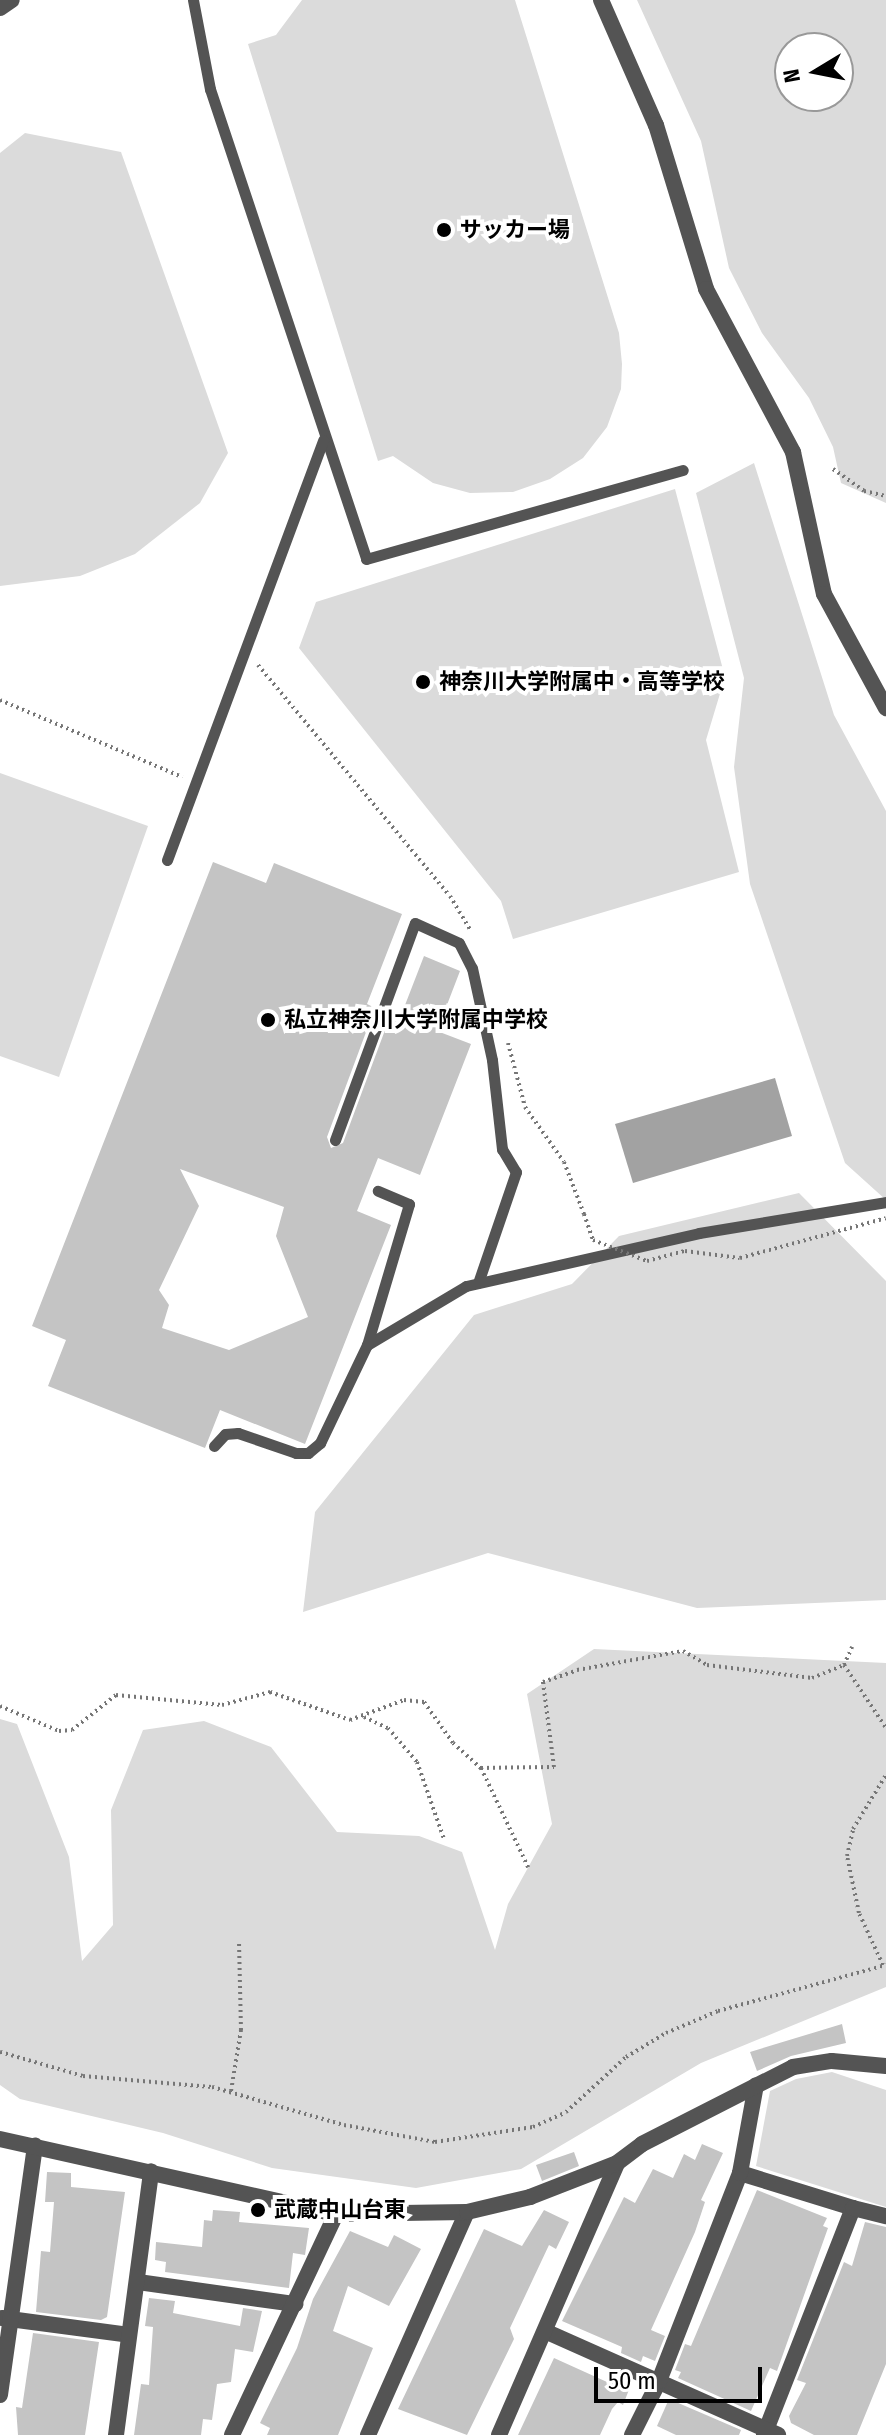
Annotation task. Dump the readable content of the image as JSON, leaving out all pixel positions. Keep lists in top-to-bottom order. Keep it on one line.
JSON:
{"places":["サッカー場","神奈川大学附属中・高等学校","私立神奈川大学附属中学校","武蔵中山台東"],"scale_bar":"50 m","north":"left"}
